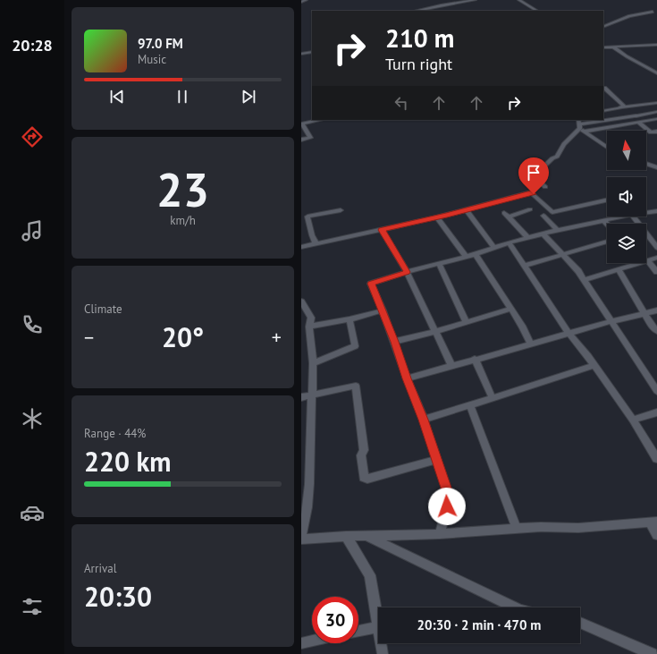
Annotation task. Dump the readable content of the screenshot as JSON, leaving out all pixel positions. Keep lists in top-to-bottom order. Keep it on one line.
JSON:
{"north":"top","page":{"tabs":"20:28","turn":["210 m","Turn right"],"song":["97.0 FM","Music"],"tile":[["23","km/h"],"Climate",["Range · 44%","220 km"],["Arrival","20:30"]],"heat":["−","20°","+"],"limit":"30","trip":"20:30 · 2 min · 470 m"}}
